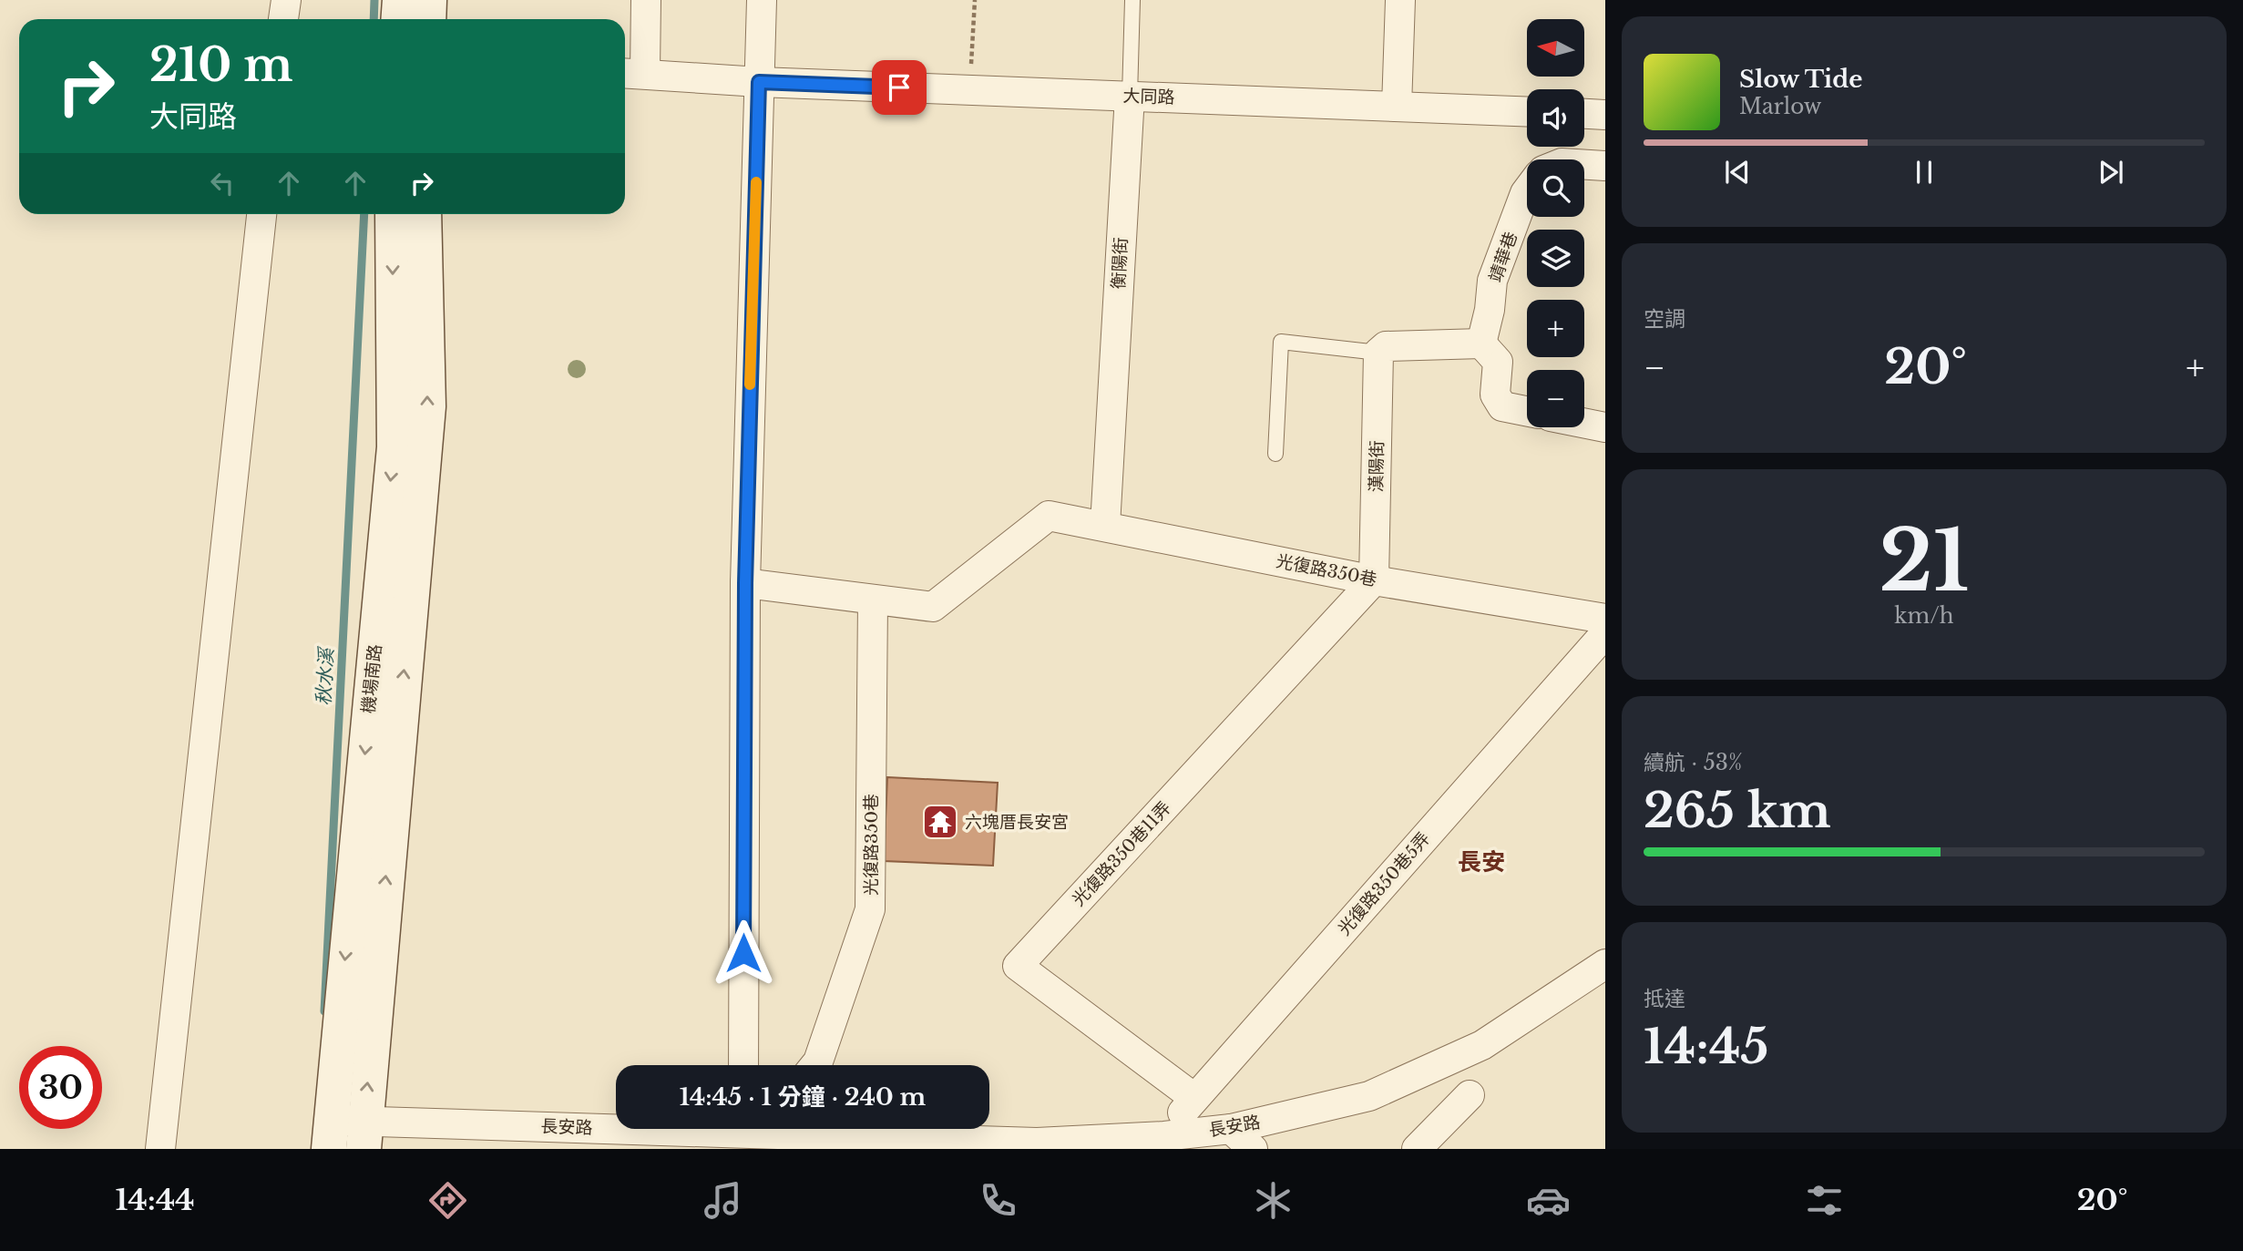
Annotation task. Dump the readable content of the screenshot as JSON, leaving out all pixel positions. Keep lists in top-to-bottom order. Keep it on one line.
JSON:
{"streets":{"street":["大同路","靖華巷","衡陽街","漢陽街","光復路350巷","機場南路","光復路350巷11弄","光復路350巷5弄","長安路"]},"crossings":[["大同路","衡陽街"],["衡陽街","光復路350巷"],["漢陽街","光復路350巷"],["漢陽街","光復路350巷11弄"],["光復路350巷","光復路350巷11弄"],["機場南路","長安路"],["光復路350巷11弄","光復路350巷5弄"],["光復路350巷5弄","長安路"]],"districts":["長安"],"water":["秋水溪"],"places":{"temple":["六塊厝長安宮"]},"north":"left","page":{"map_buttons":["+","−"],"turn":["210 m","大同路"],"song":["Slow Tide","Marlow"],"tile":["空調",["21","km/h"],["續航 · 53%","265 km"],["抵達","14:45"]],"heat":["−","20°","+"],"limit":"30","trip":"14:45 · 1 分鐘 · 240 m","tabs":["14:44","20°"]}}
